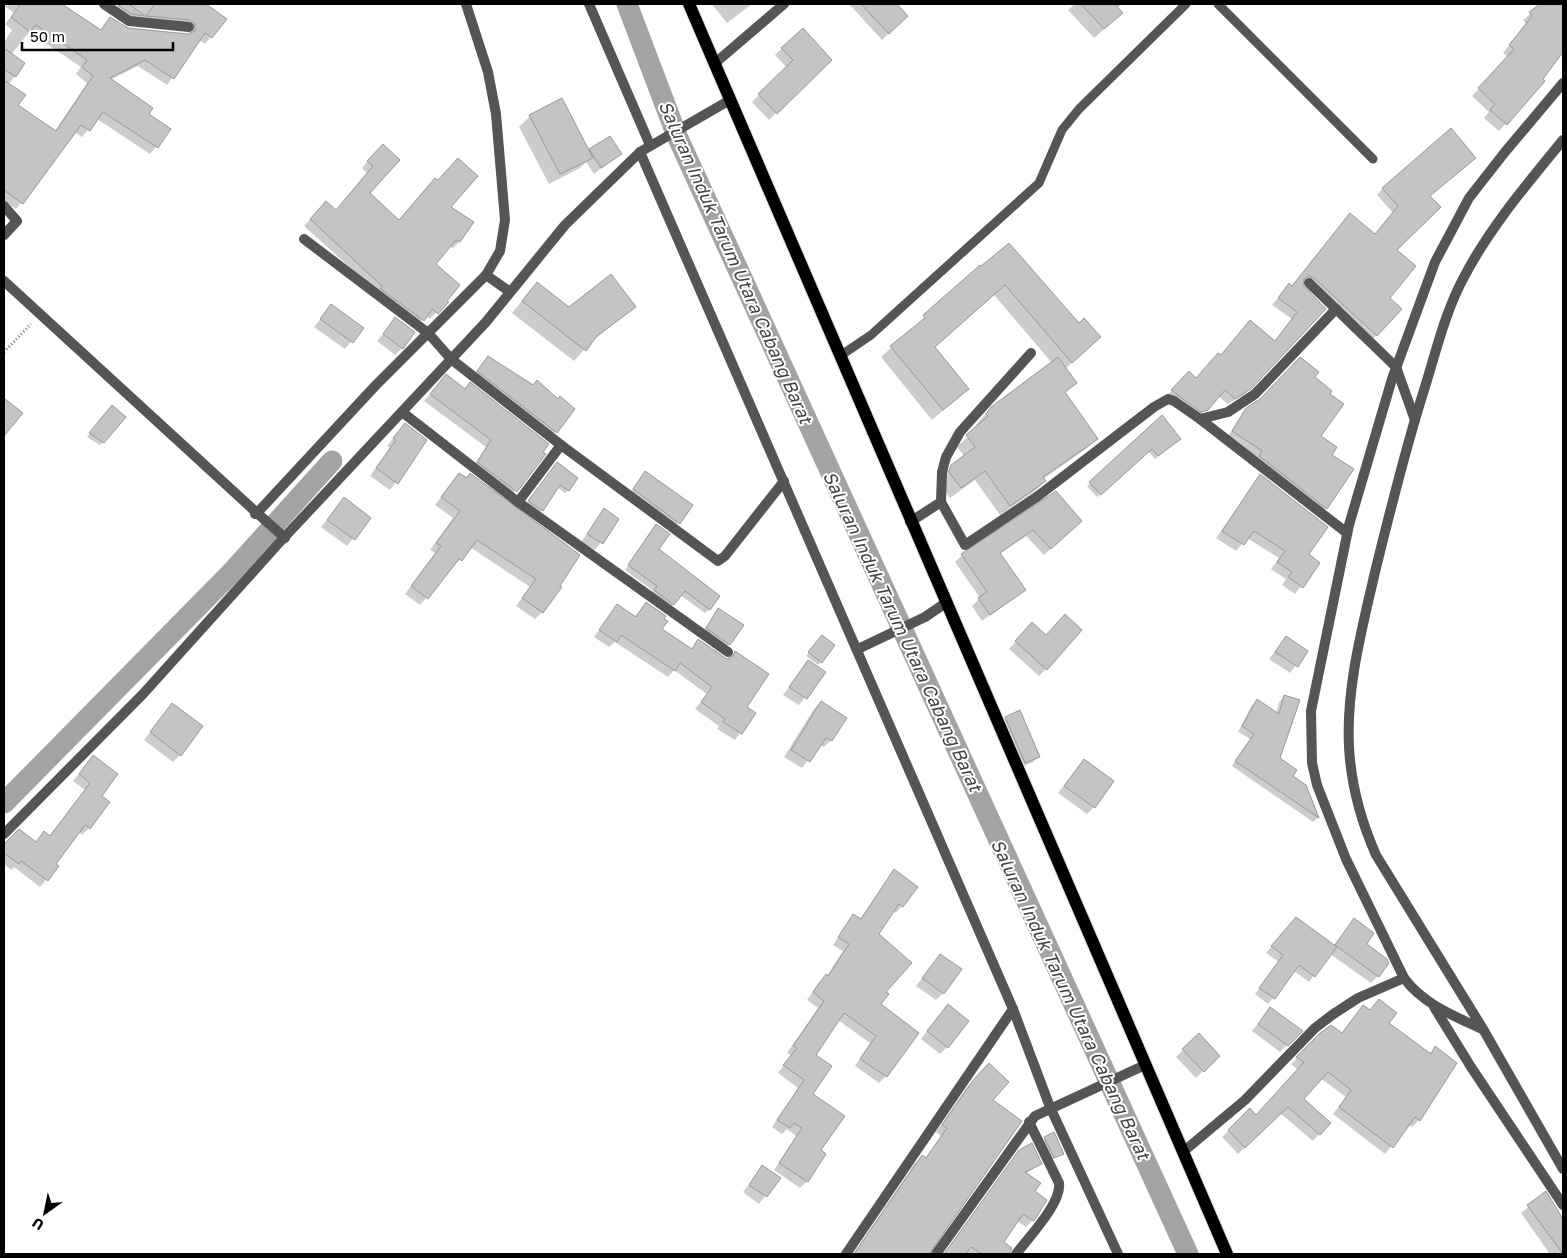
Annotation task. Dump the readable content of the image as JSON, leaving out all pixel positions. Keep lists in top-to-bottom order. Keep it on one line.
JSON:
{"water":["Saluran Induk Tarum Utara Cabang Barat"],"scale_bar":"50 m","north":"bottom left"}
